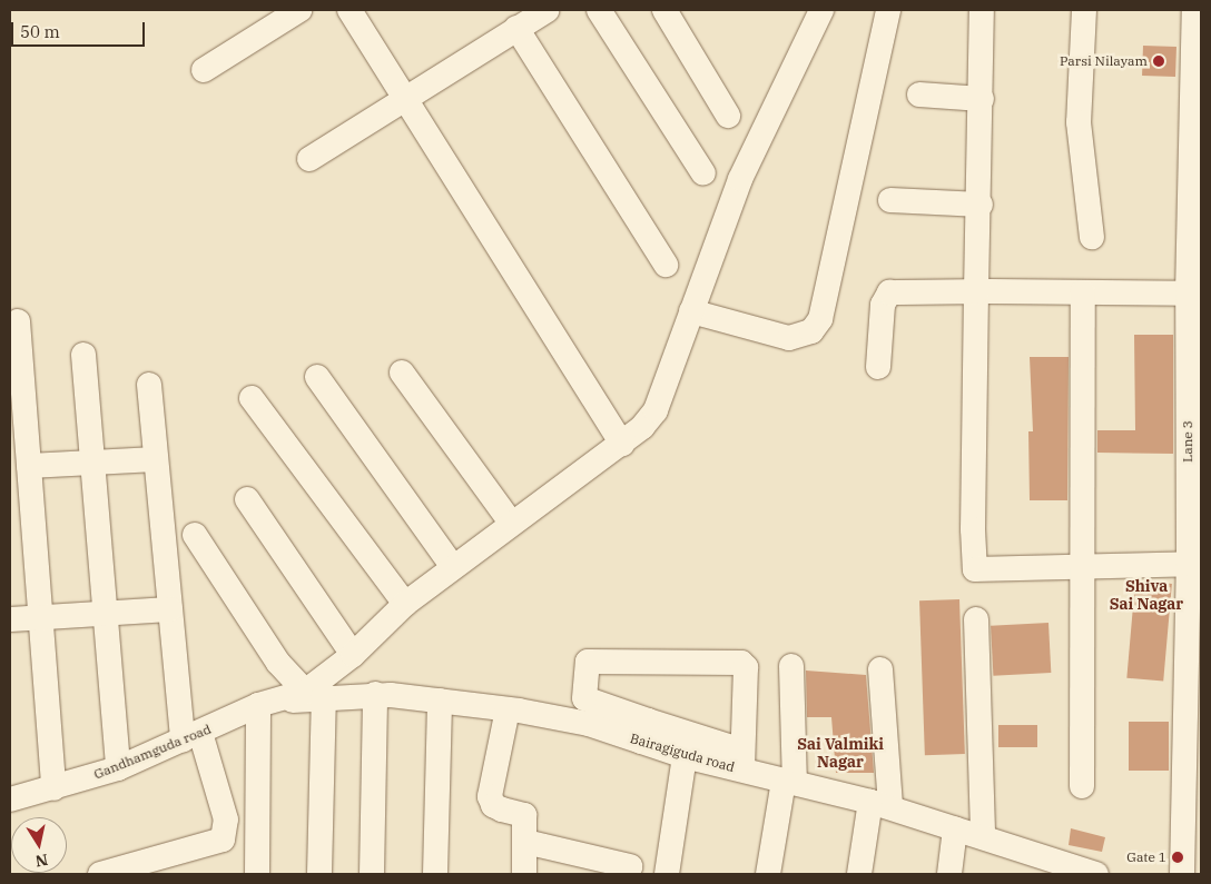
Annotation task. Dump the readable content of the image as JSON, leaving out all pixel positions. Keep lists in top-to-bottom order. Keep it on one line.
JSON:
{"streets":{"street":["Lane 3","Gandhamguda road","Bairagiguda road"]},"crossings":[["Gandhamguda road","Bairagiguda road"]],"districts":["Shiva Sai Nagar","Sai Valmiki Nagar"],"places":["Parsi Nilayam","Gate 1"],"scale_bar":"50 m","north":"bottom"}
